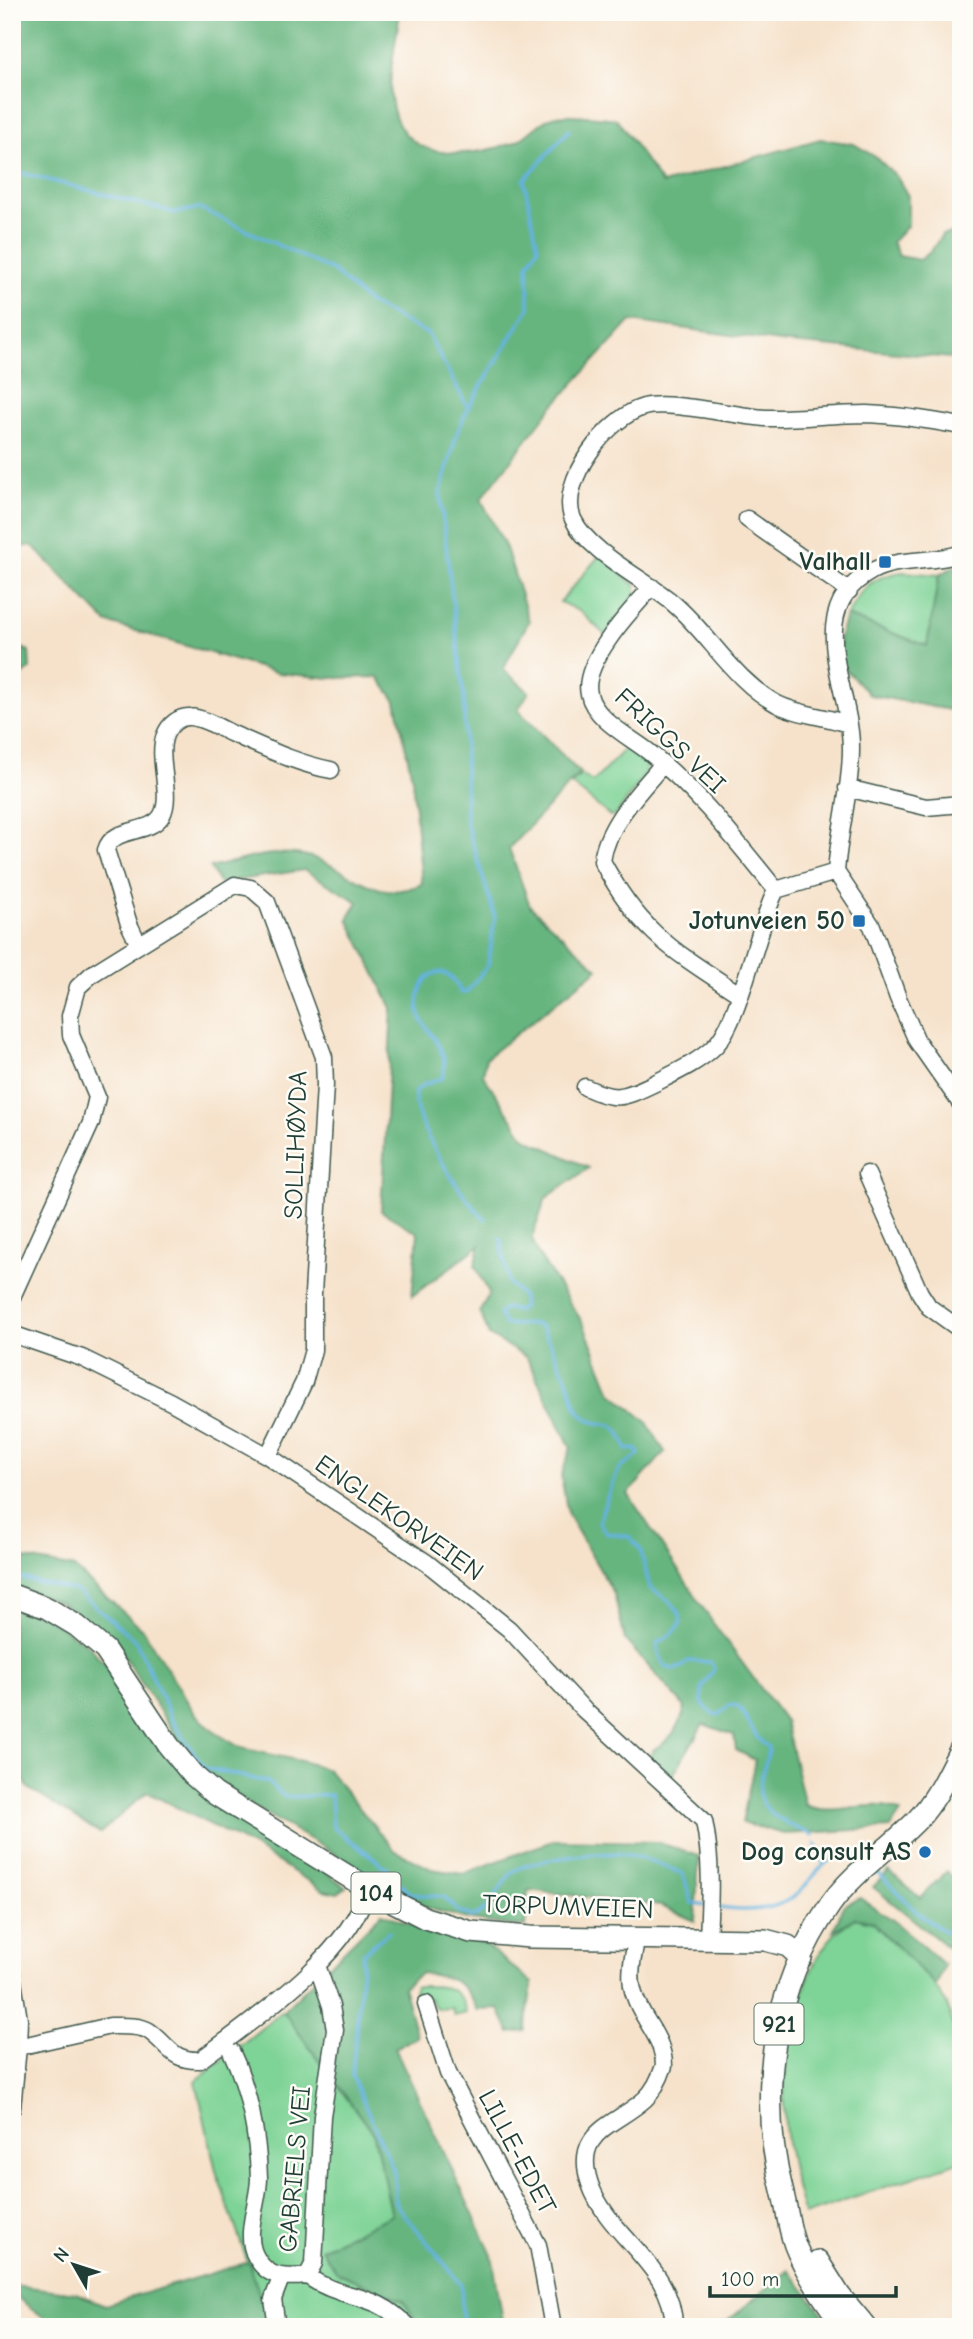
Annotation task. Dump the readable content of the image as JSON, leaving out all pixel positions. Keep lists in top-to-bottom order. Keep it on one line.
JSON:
{"streets":{"main road":["104","TORPUMVEIEN","921"],"street":["FRIGGS VEI","SOLLIHØYDA","ENGLEKORVEIEN","LILLE-EDET","GABRIELS VEI"]},"crossings":[["SOLLIHØYDA","ENGLEKORVEIEN"],["ENGLEKORVEIEN","TORPUMVEIEN"],["TORPUMVEIEN","921"],["TORPUMVEIEN","LILLE-EDET"]],"places":{"transit":["Valhall","Jotunveien 50"],"other":["Dog consult AS"]},"scale_bar":"100 m","north":"top left"}
